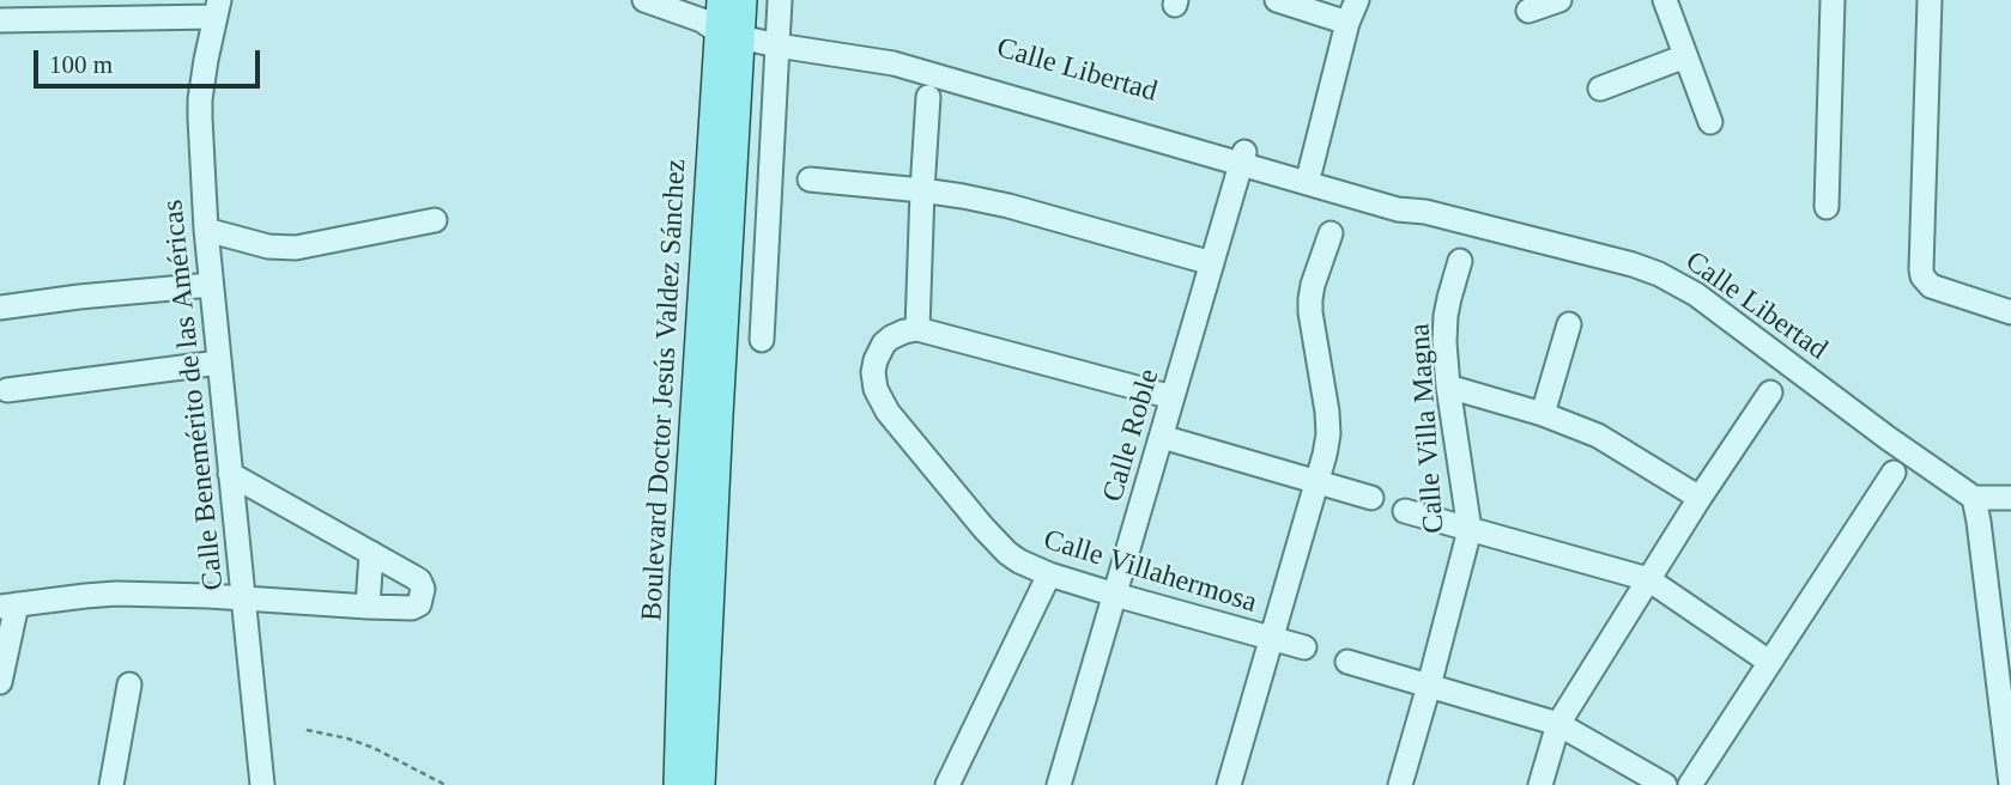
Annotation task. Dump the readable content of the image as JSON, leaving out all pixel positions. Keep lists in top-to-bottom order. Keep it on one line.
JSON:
{"streets":{"main road":["Boulevard Doctor Jesús Valdez Sánchez"],"street":["Calle Libertad","Calle Benemérito de las Américas","Calle Villa Magna","Calle Roble","Calle Villahermosa"]},"crossings":[["Calle Libertad","Boulevard Doctor Jesús Valdez Sánchez"],["Calle Libertad","Calle Roble"],["Calle Roble","Calle Villahermosa"]],"scale_bar":"100 m"}
